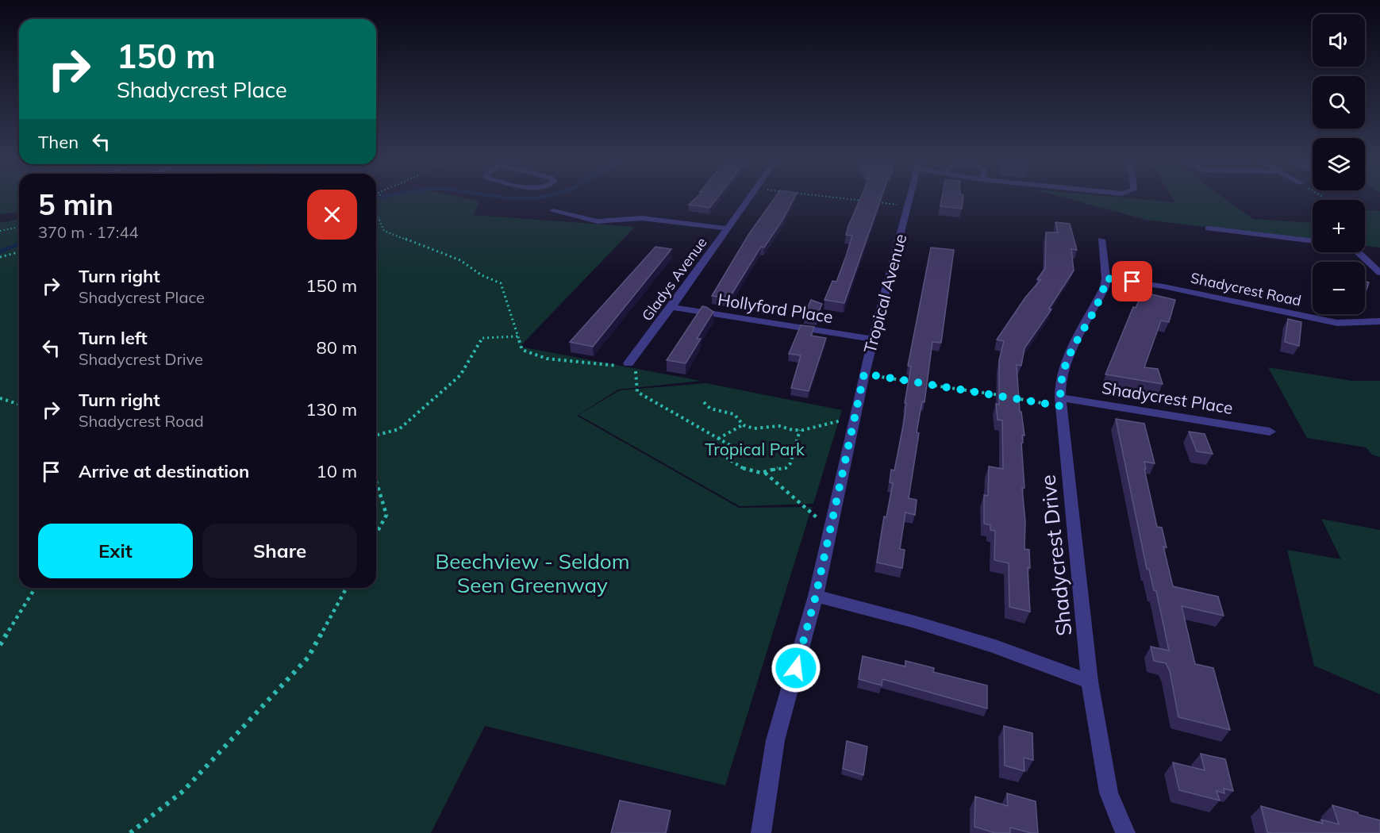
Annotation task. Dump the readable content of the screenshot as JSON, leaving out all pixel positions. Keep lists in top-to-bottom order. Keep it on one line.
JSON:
{"streets":{"street":["Gladys Avenue","Shadycrest Road","Tropical Avenue","Hollyford Place","Shadycrest Place","Shadycrest Drive"]},"crossings":[["Gladys Avenue","Hollyford Place"],["Shadycrest Road","Shadycrest Drive"],["Tropical Avenue","Hollyford Place"],["Shadycrest Place","Shadycrest Drive"]],"parks":["Tropical Park","Beechview - Seldom Seen Greenway"],"page":{"map_buttons":["+","−"],"turn":["150 m","Shadycrest Place"],"then":"Then","heading":["5 min","370 m · 17:44"],"list":[{"name":"Turn right","note":"Shadycrest Place","value":"150 m"},{"name":"Turn left","note":"Shadycrest Drive","value":"80 m"},{"name":"Turn right","note":"Shadycrest Road","value":"130 m"},{"name":"Arrive at destination","value":"10 m"}],"buttons":["Exit","Share"]}}
